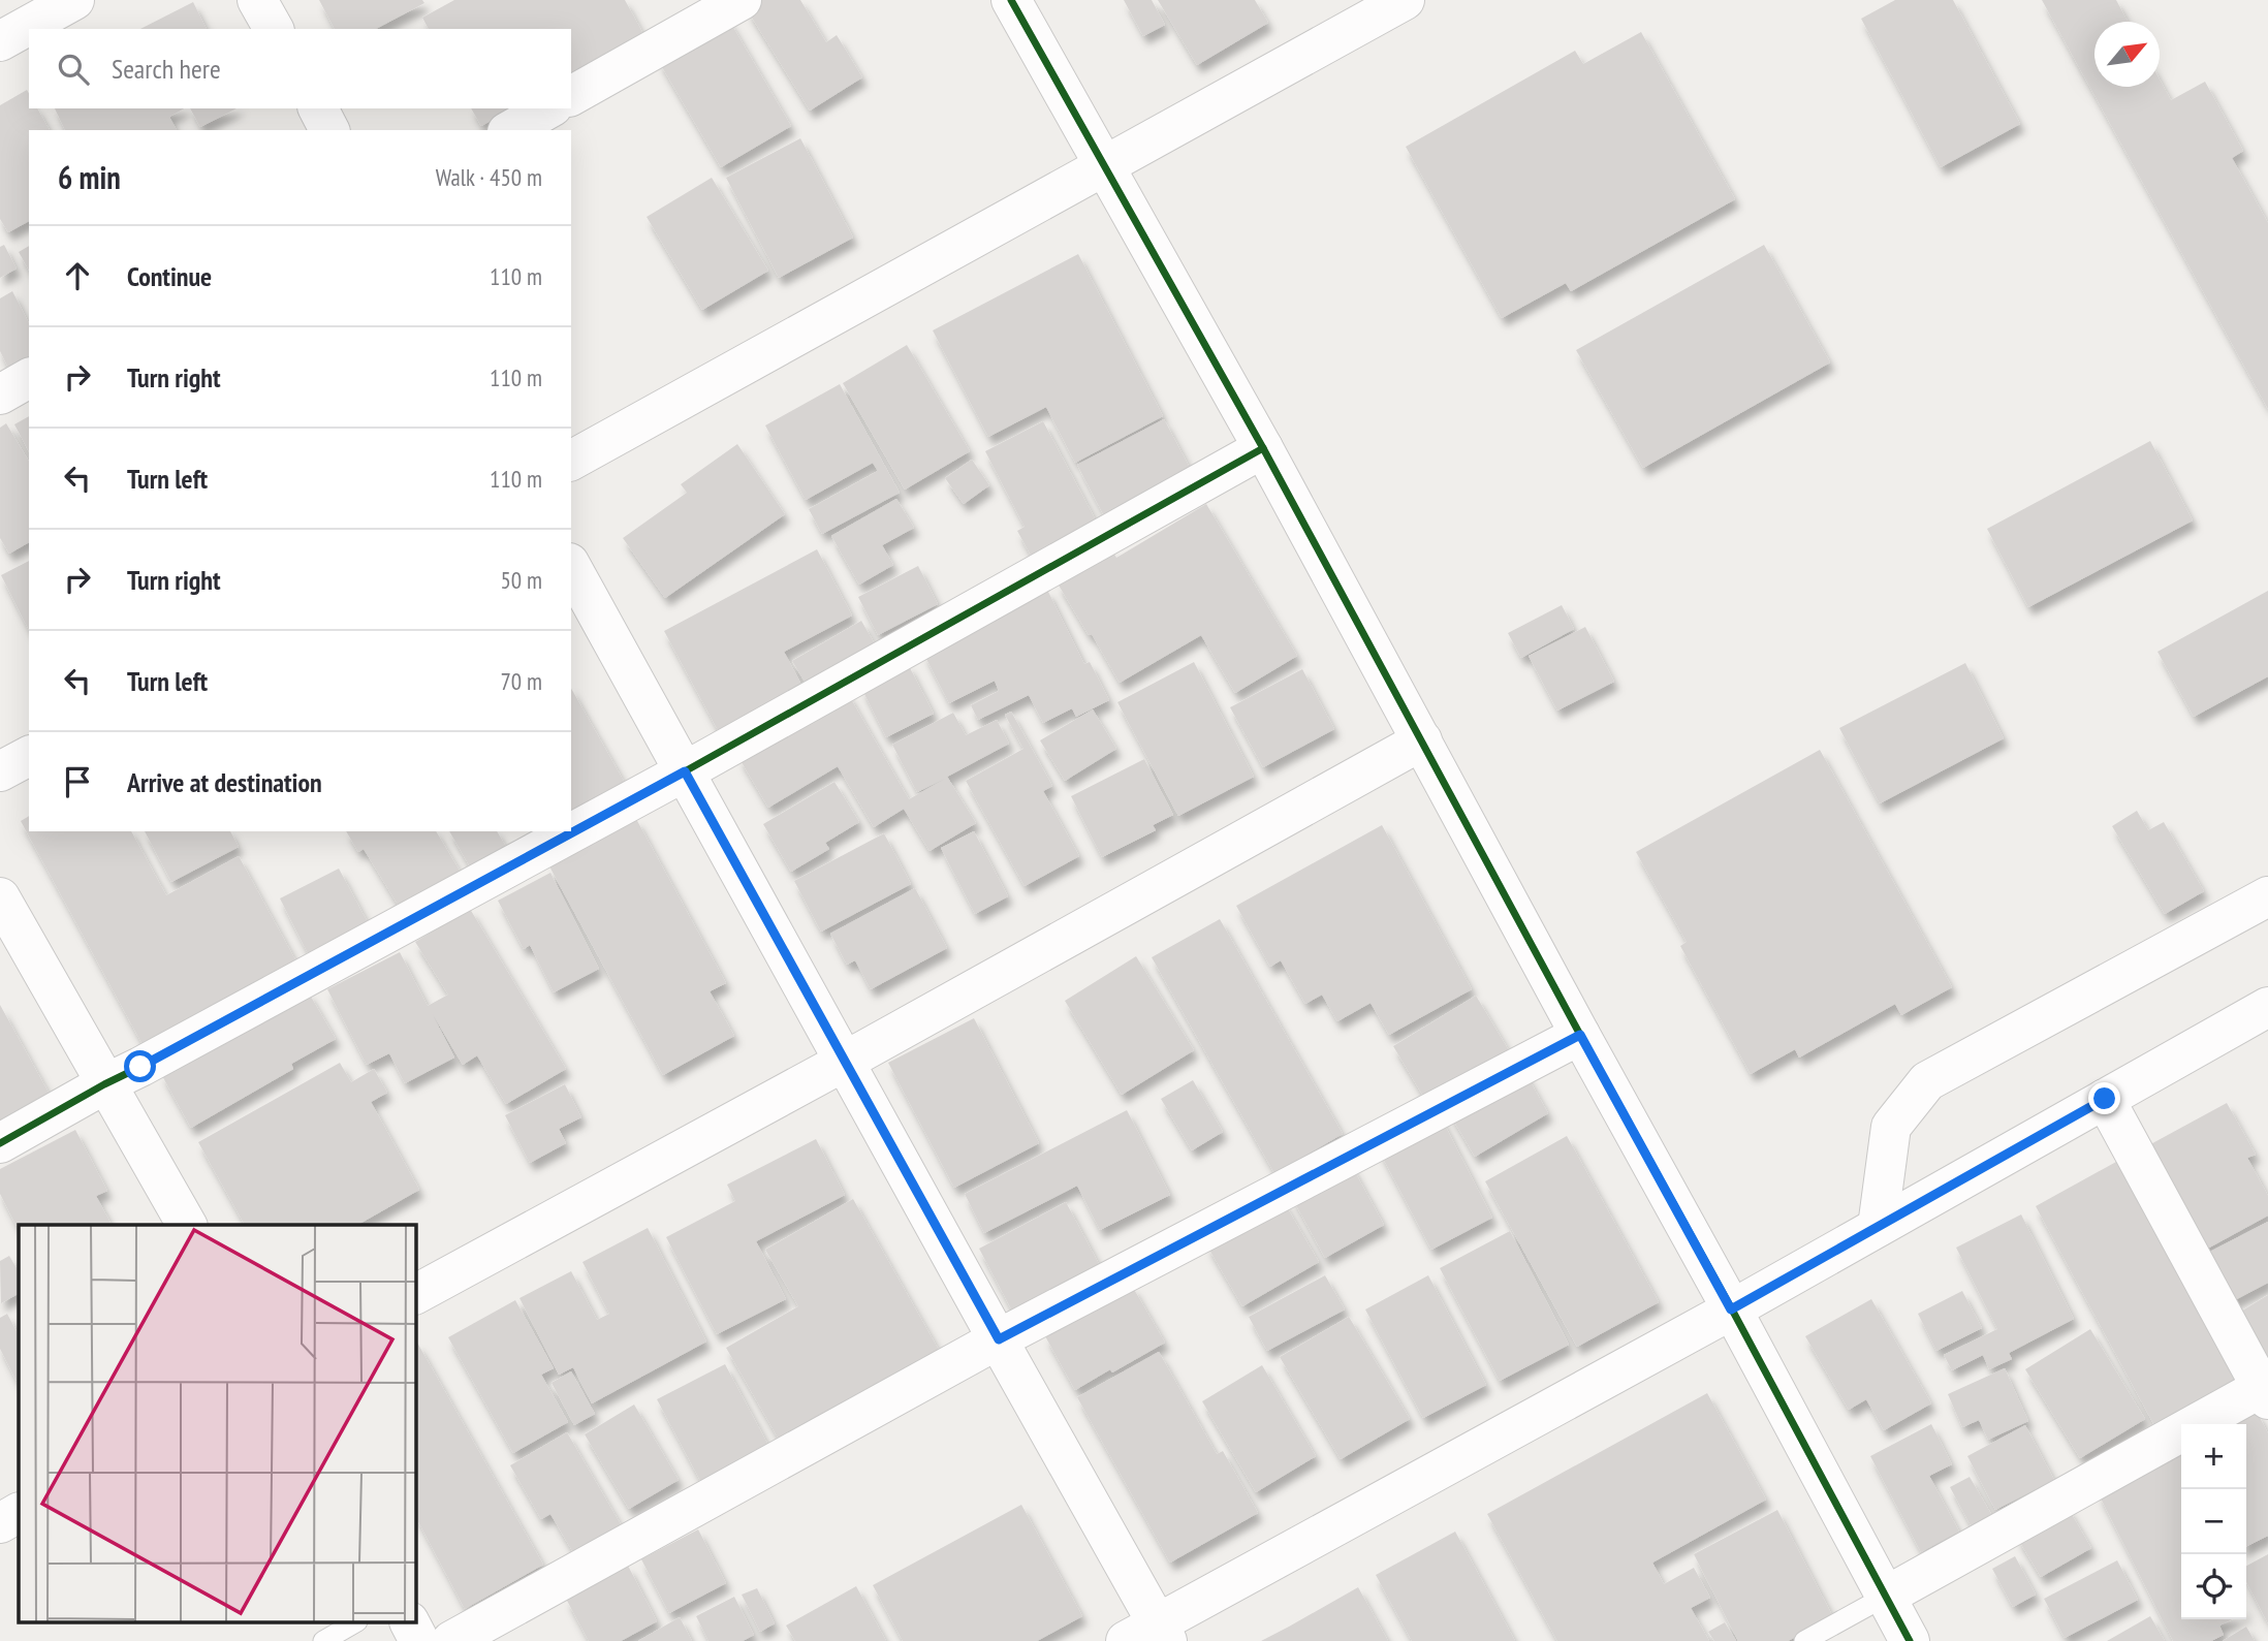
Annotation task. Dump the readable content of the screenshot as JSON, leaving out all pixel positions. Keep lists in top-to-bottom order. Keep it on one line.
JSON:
{"north":"top right","page":{"search":"Search here","heading":["6 min","Walk · 450 m"],"list":[["Continue","110 m"],["Turn right","110 m"],["Turn left","110 m"],["Turn right","50 m"],["Turn left","70 m"],"Arrive at destination"],"map_buttons":["+","−"]}}
